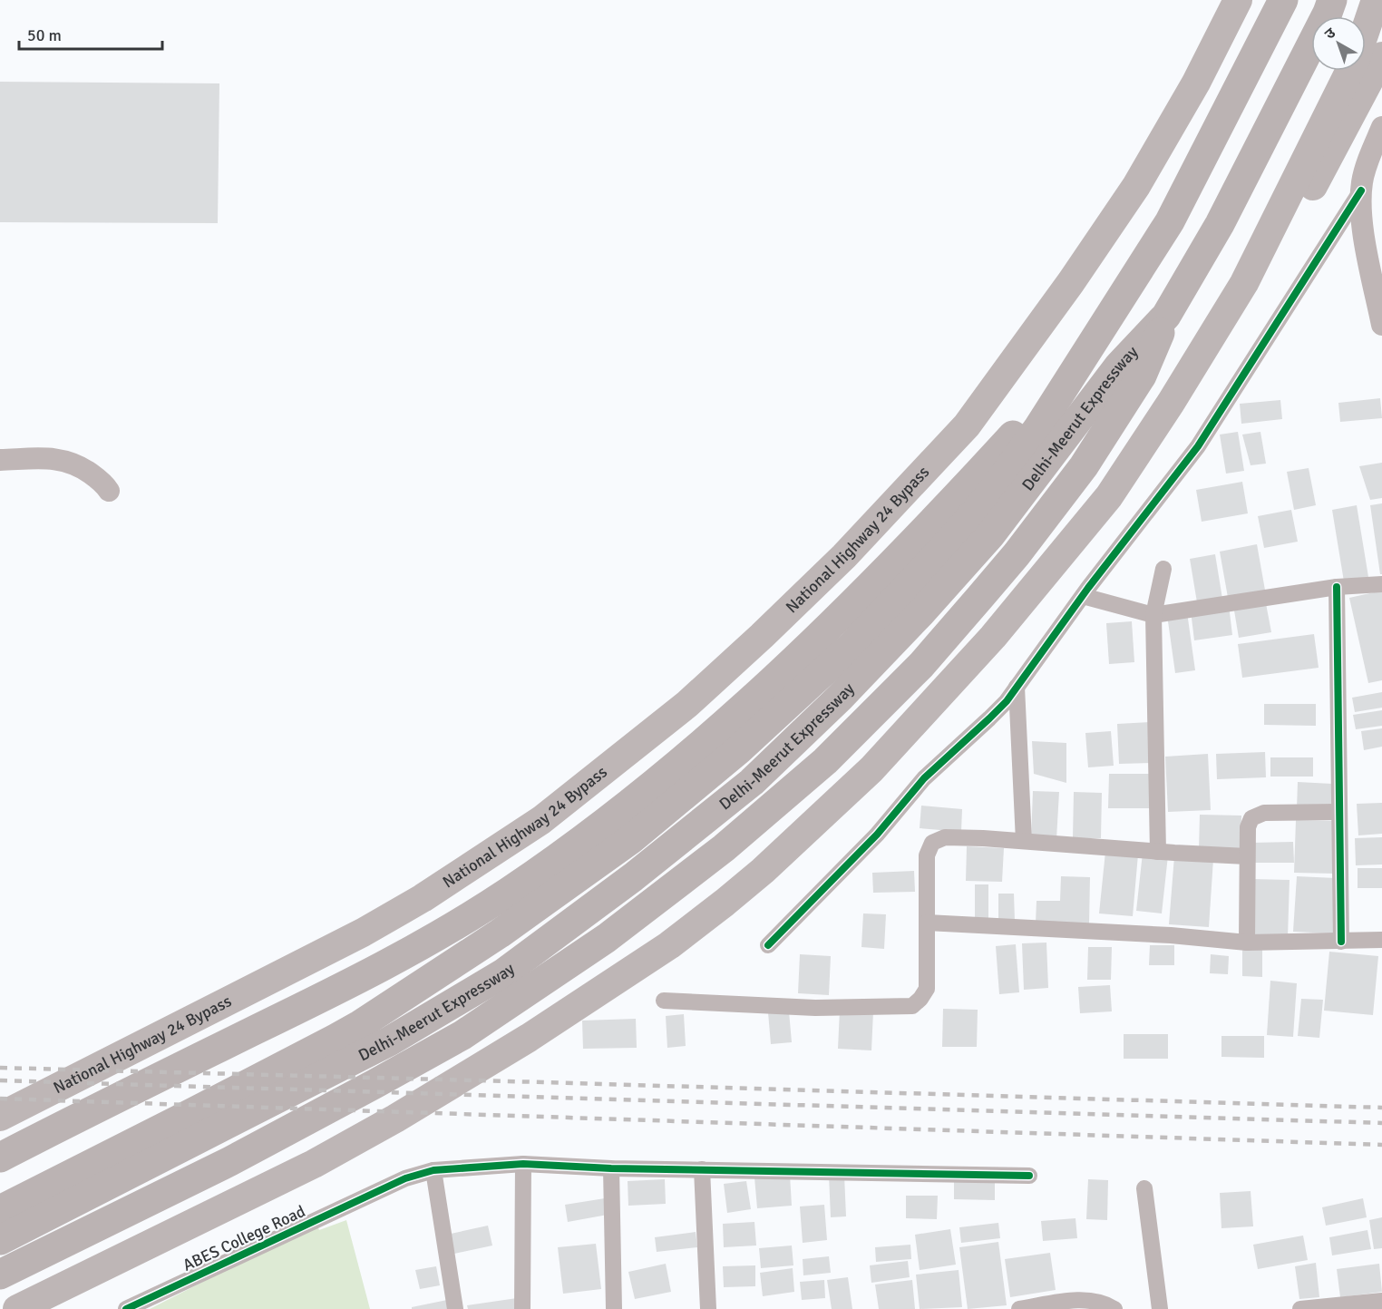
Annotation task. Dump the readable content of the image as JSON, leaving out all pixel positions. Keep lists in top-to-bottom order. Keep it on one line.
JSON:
{"streets":{"highway":["Delhi-Meerut Expressway","National Highway 24 Bypass"],"street":["ABES College Road"]},"scale_bar":"50 m","north":"top left"}
